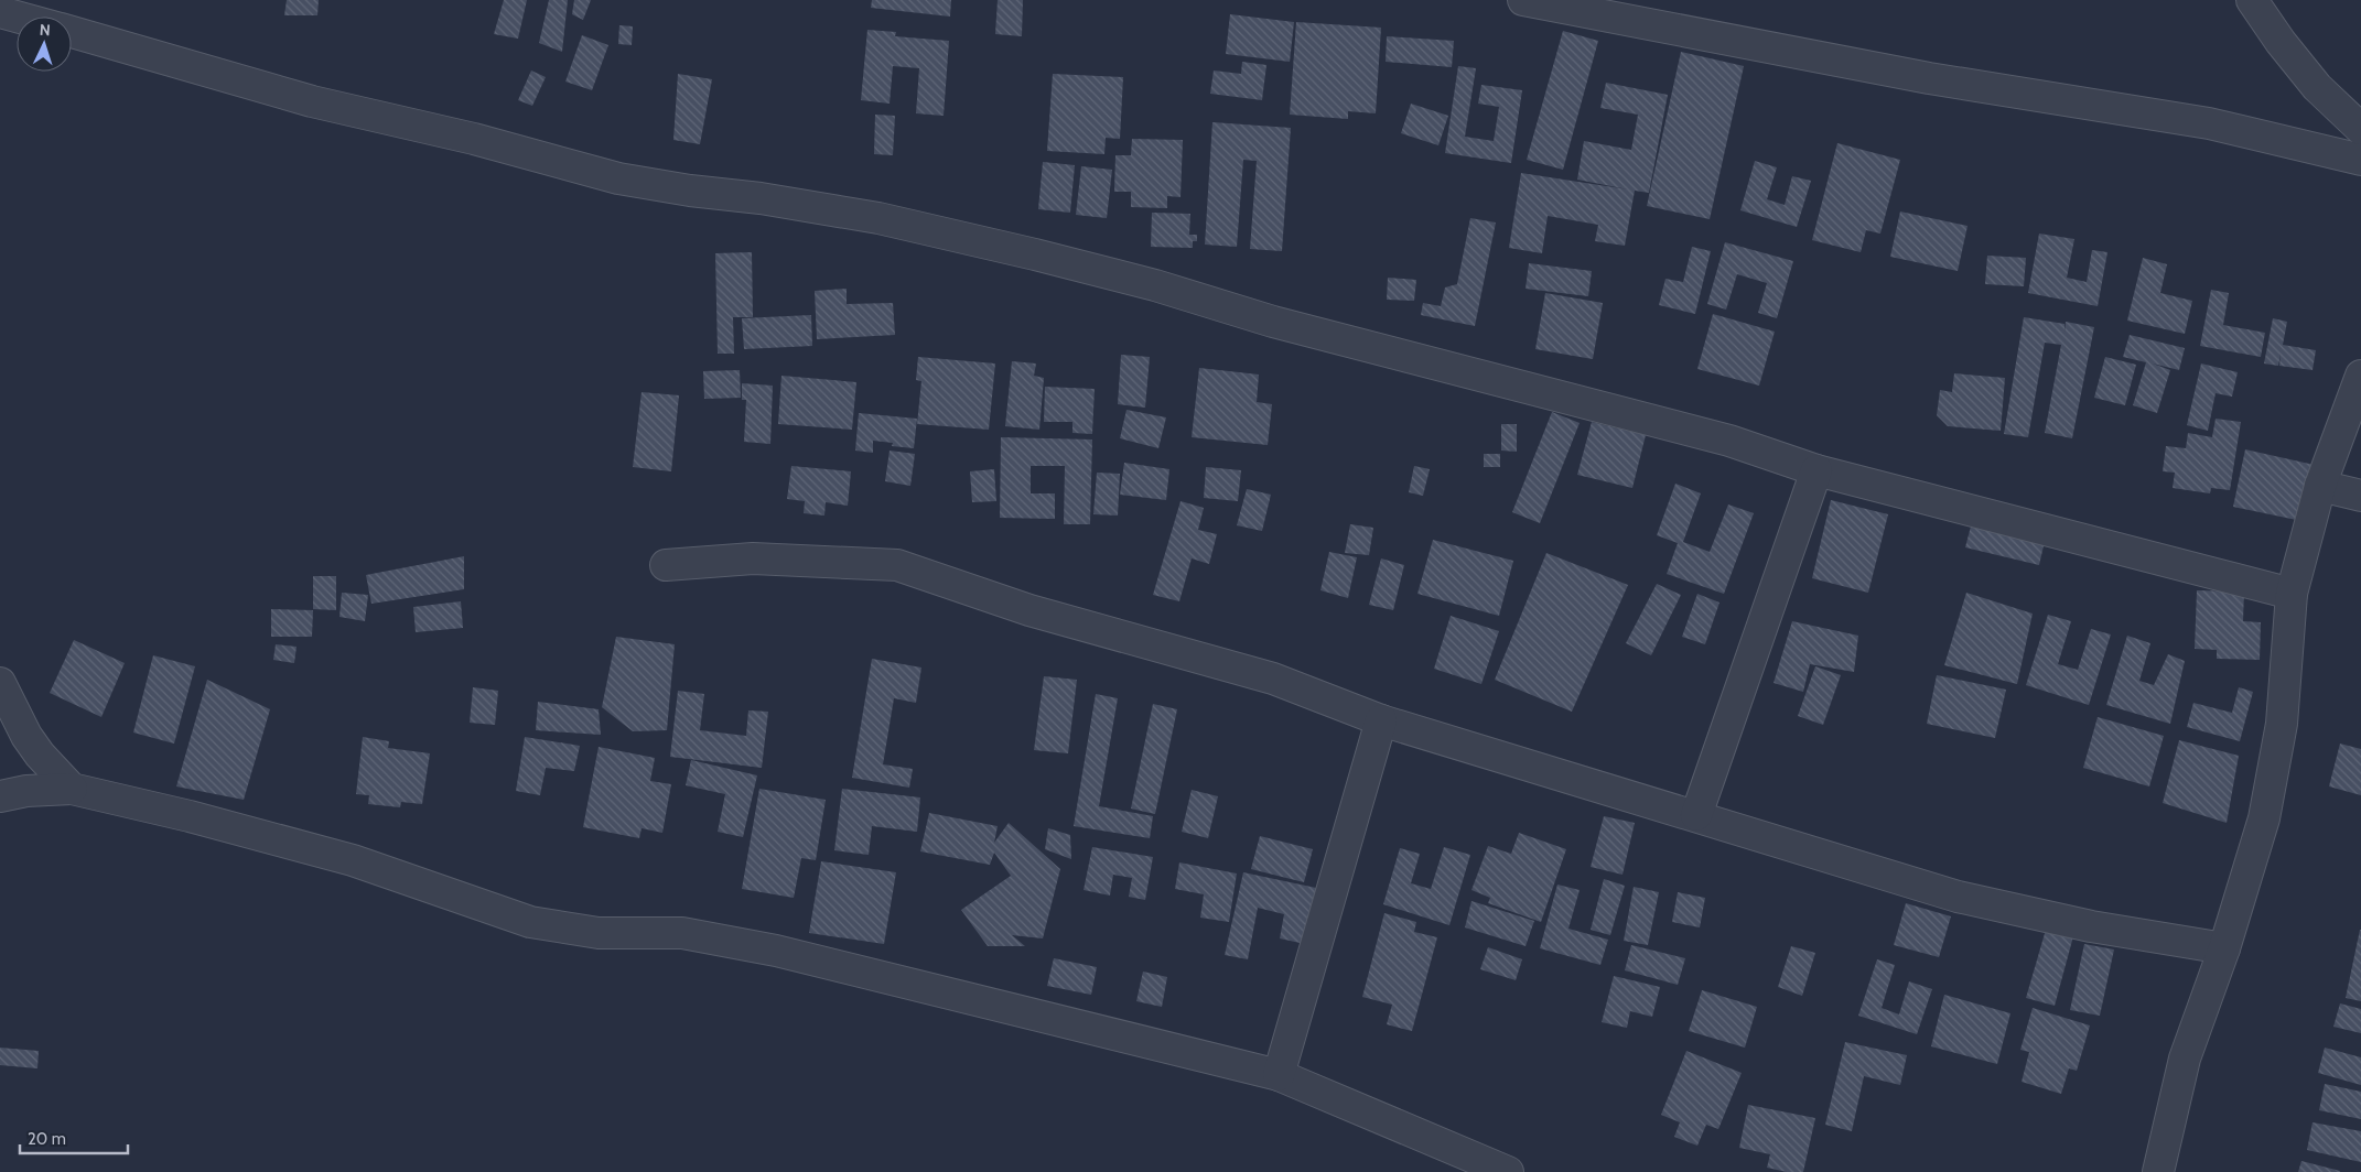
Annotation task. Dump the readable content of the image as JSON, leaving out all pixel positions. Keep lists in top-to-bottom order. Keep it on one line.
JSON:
{"scale_bar":"20 m","north":"top"}
